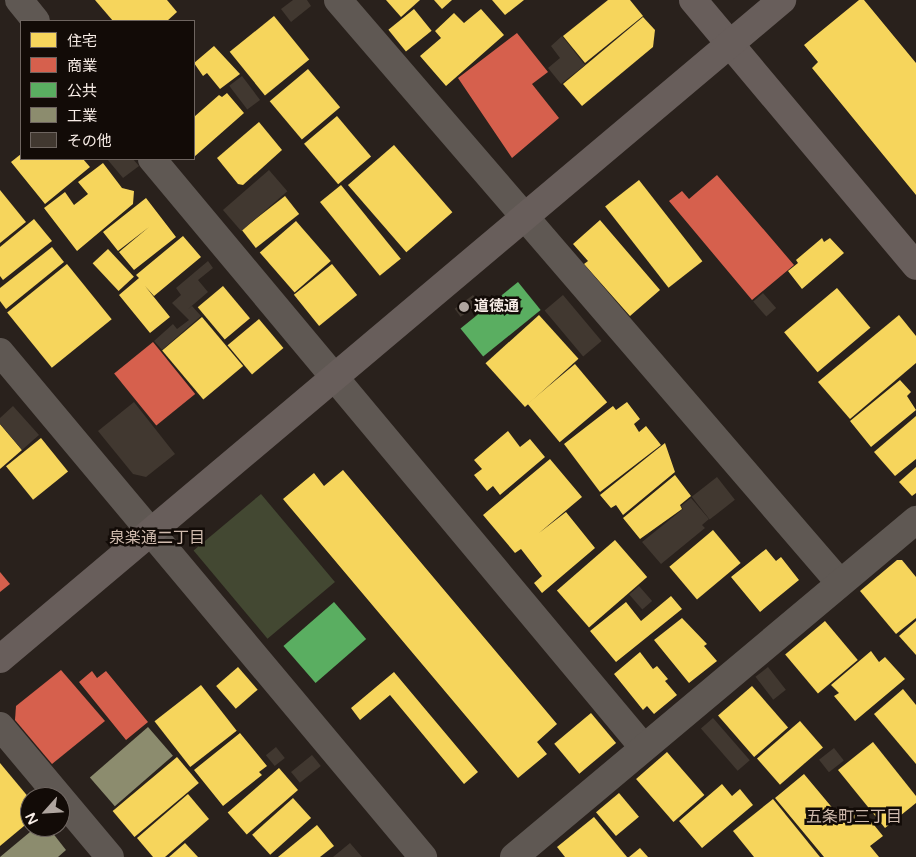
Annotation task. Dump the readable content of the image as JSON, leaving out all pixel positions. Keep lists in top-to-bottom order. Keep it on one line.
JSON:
{"districts":["泉楽通二丁目","五条町三丁目"],"places":["道徳通"],"legend":["住宅","商業","公共","工業","その他"],"north":"bottom left"}
